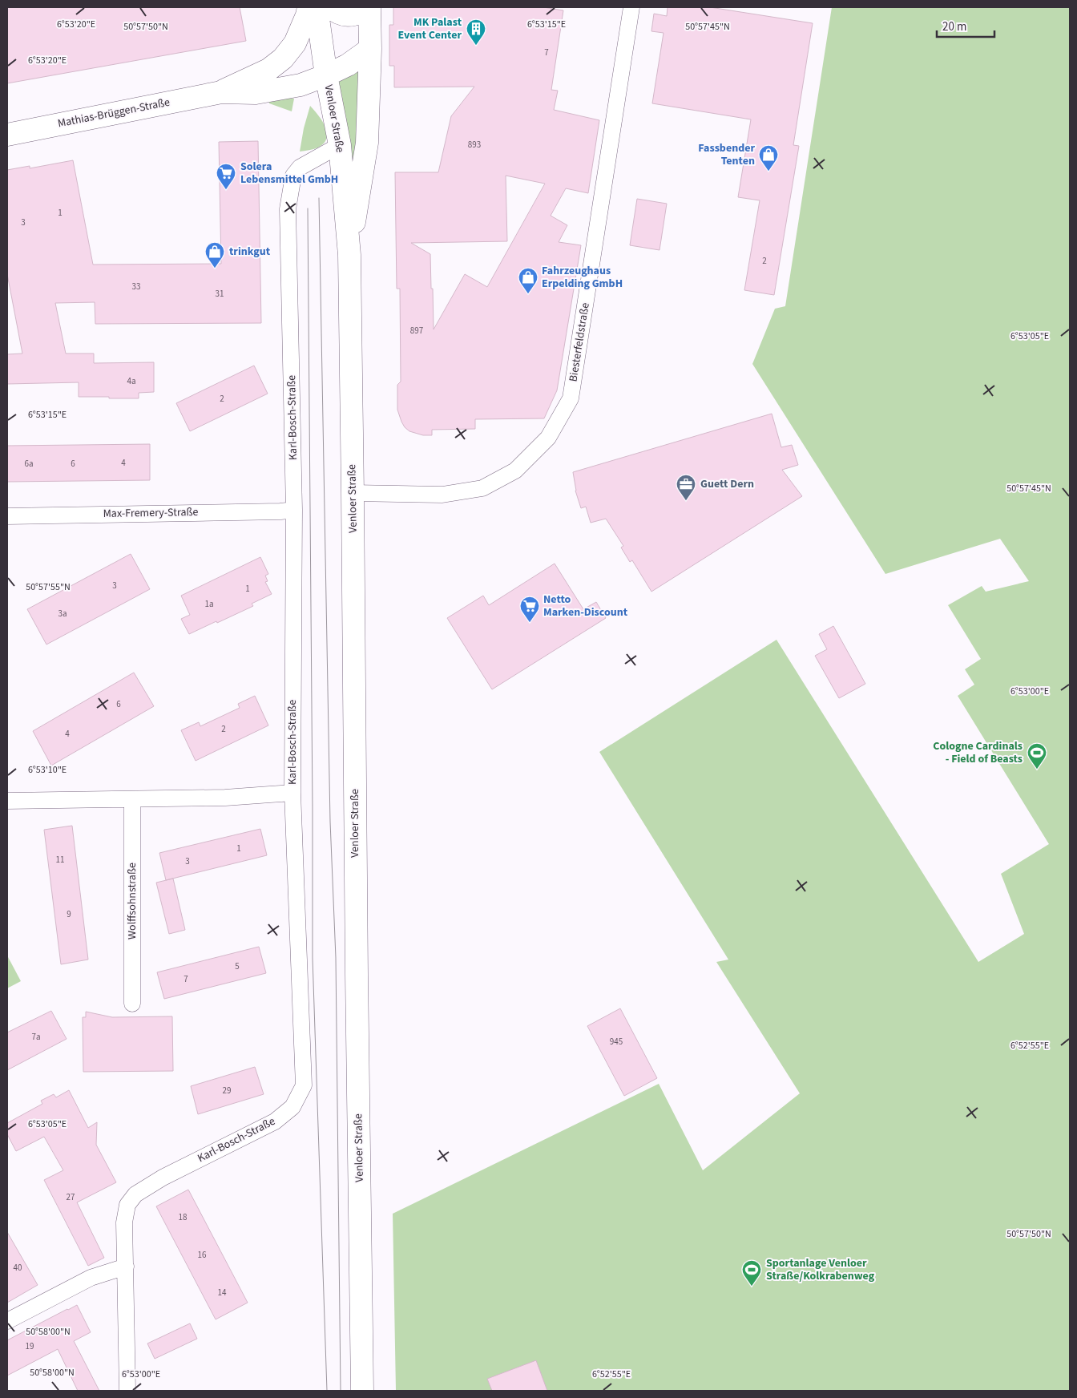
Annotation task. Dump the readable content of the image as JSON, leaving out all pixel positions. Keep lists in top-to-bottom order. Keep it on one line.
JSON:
{"streets":{"main road":["Mathias-Brüggen-Straße","Venloer Straße"],"street":["Biesterfeldstraße","Karl-Bosch-Straße","Max-Fremery-Straße","Wolffsohnstraße"]},"crossings":[["Mathias-Brüggen-Straße","Venloer Straße"],["Venloer Straße","Biesterfeldstraße"],["Venloer Straße","Karl-Bosch-Straße"],["Karl-Bosch-Straße","Max-Fremery-Straße"]],"places":{"building":["MK Palast Event Center"],"shop":["Fassbender Tenten","trinkgut","Fahrzeughaus Erpelding GmbH"],"supermarket":["Solera Lebensmittel GmbH","Netto Marken-Discount"],"office":["Guett Dern"],"sports":["Cologne Cardinals - Field of Beasts","Sportanlage Venloer Straße/Kolkrabenweg"]},"house_numbers":["7","893","1","3","2","33","31","897","4a","2","4","6a","6","3","1","1a","3a","6","2","4","1","11","3","9","5","7","7a","945","29","27","18","16","40","14","19"],"scale_bar":"20 m","coordinates":["6°53'15\"E","6°53'20\"E","50°57'50\"N","50°57'45\"N","6°53'05\"E","50°57'55\"N","6°53'00\"E","6°53'10\"E","6°52'55\"E","50°58'00\"N"]}
